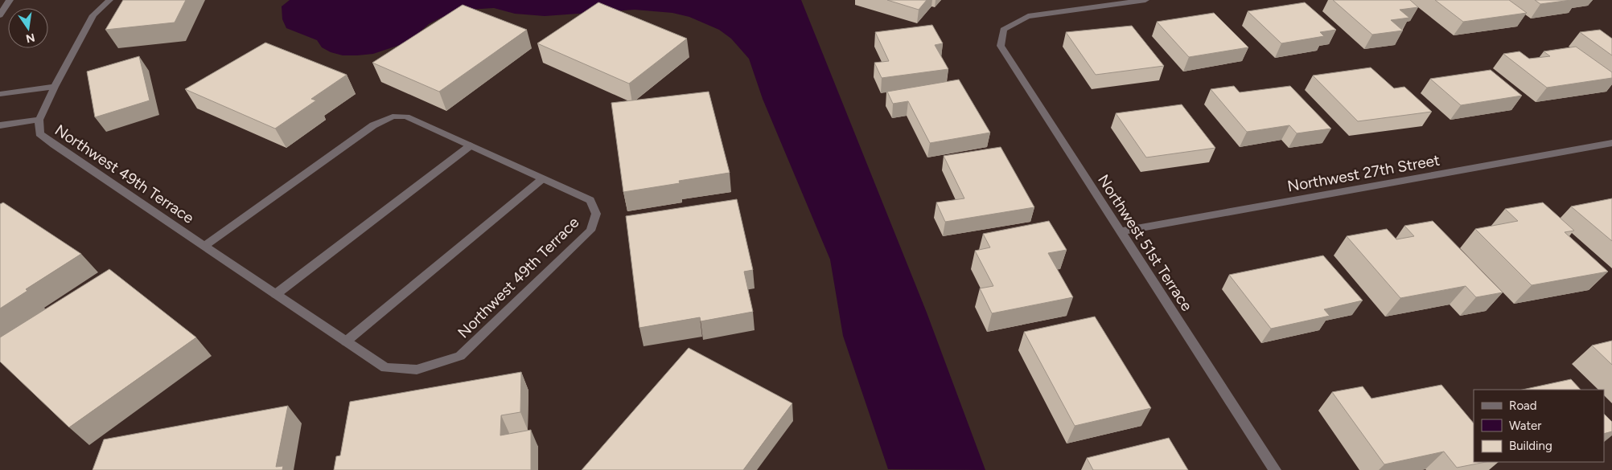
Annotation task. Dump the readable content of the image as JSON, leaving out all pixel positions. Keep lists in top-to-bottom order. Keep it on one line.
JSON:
{"streets":{"street":["Northwest 27th Street","Northwest 49th Terrace","Northwest 51st Terrace"]},"crossings":[["Northwest 27th Street","Northwest 51st Terrace"]],"legend":["Road","Water","Building"],"north":"bottom"}
